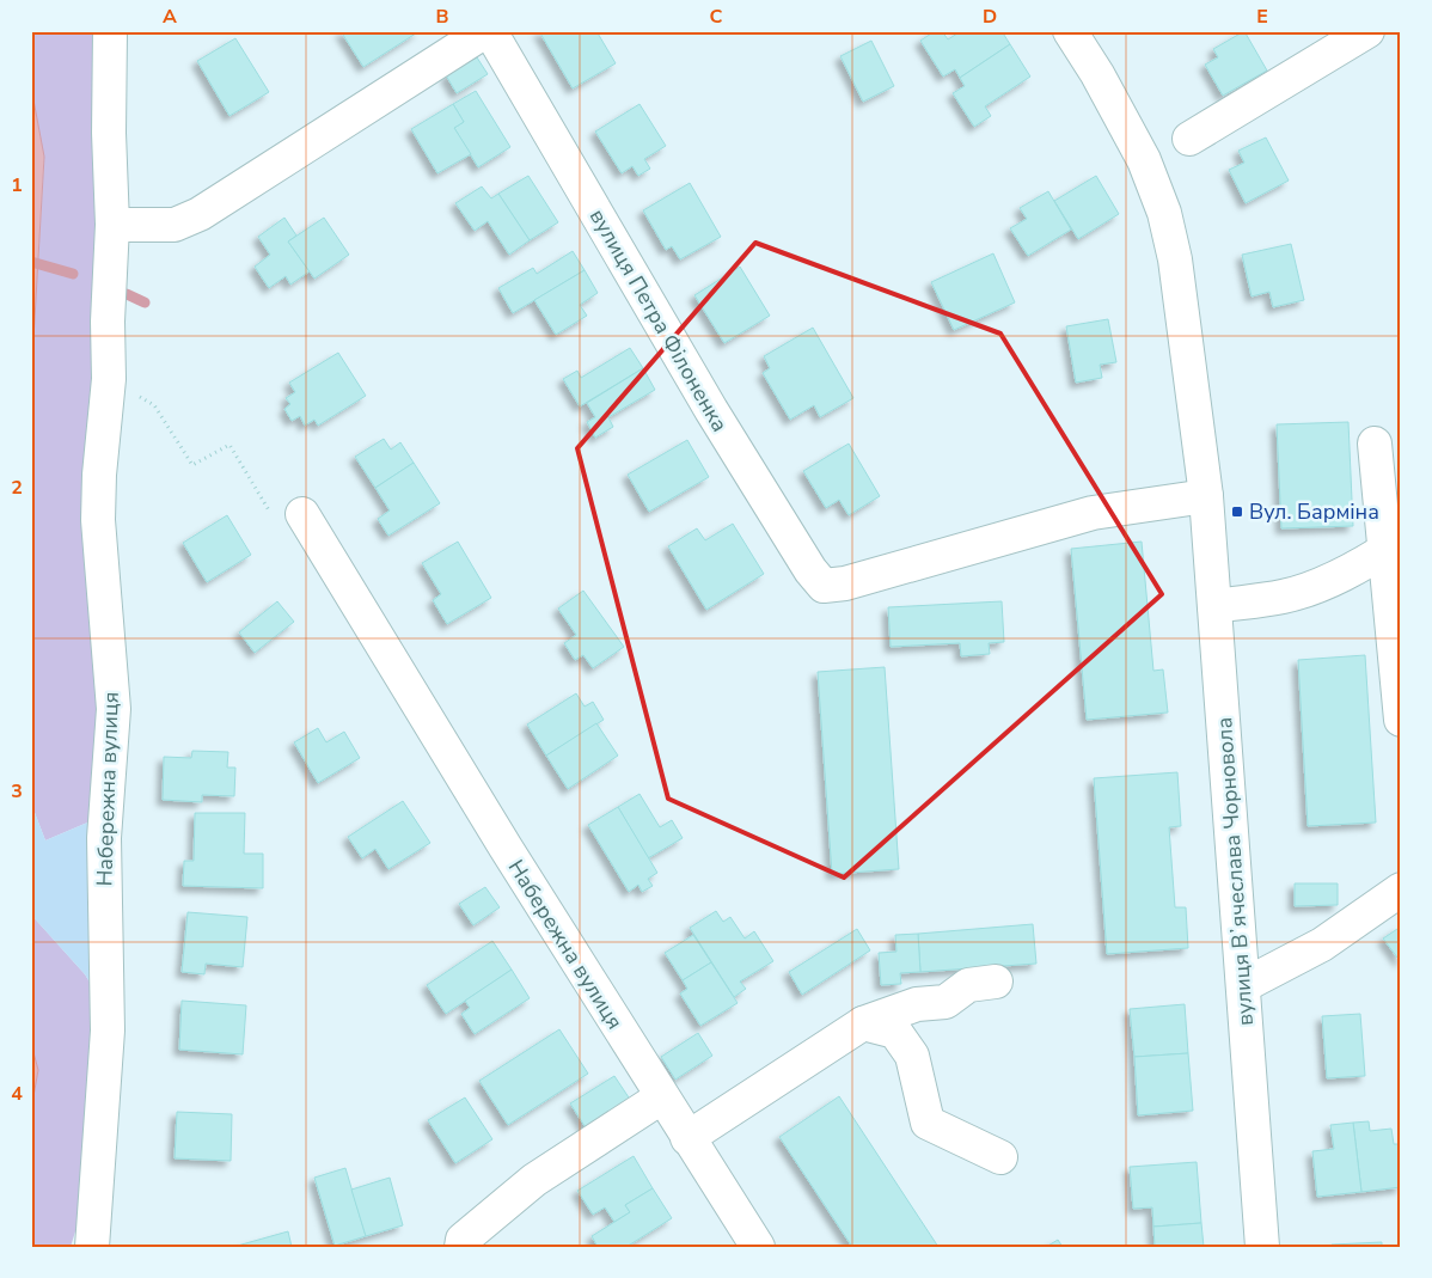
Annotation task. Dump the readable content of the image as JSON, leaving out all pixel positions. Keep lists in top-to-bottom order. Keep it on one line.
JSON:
{"streets":{"street":["вулиця Петра Філоненка","Набережна вулиця","вулиця Вʼячеслава Чорновола"]},"crossings":[["вулиця Петра Філоненка","Набережна вулиця"],["вулиця Петра Філоненка","вулиця Вʼячеслава Чорновола"]],"places":{"transit":["Вул. Барміна"]},"grid":{"columns":["A","B","C","D","E"],"rows":["1","2","3","4"]}}
